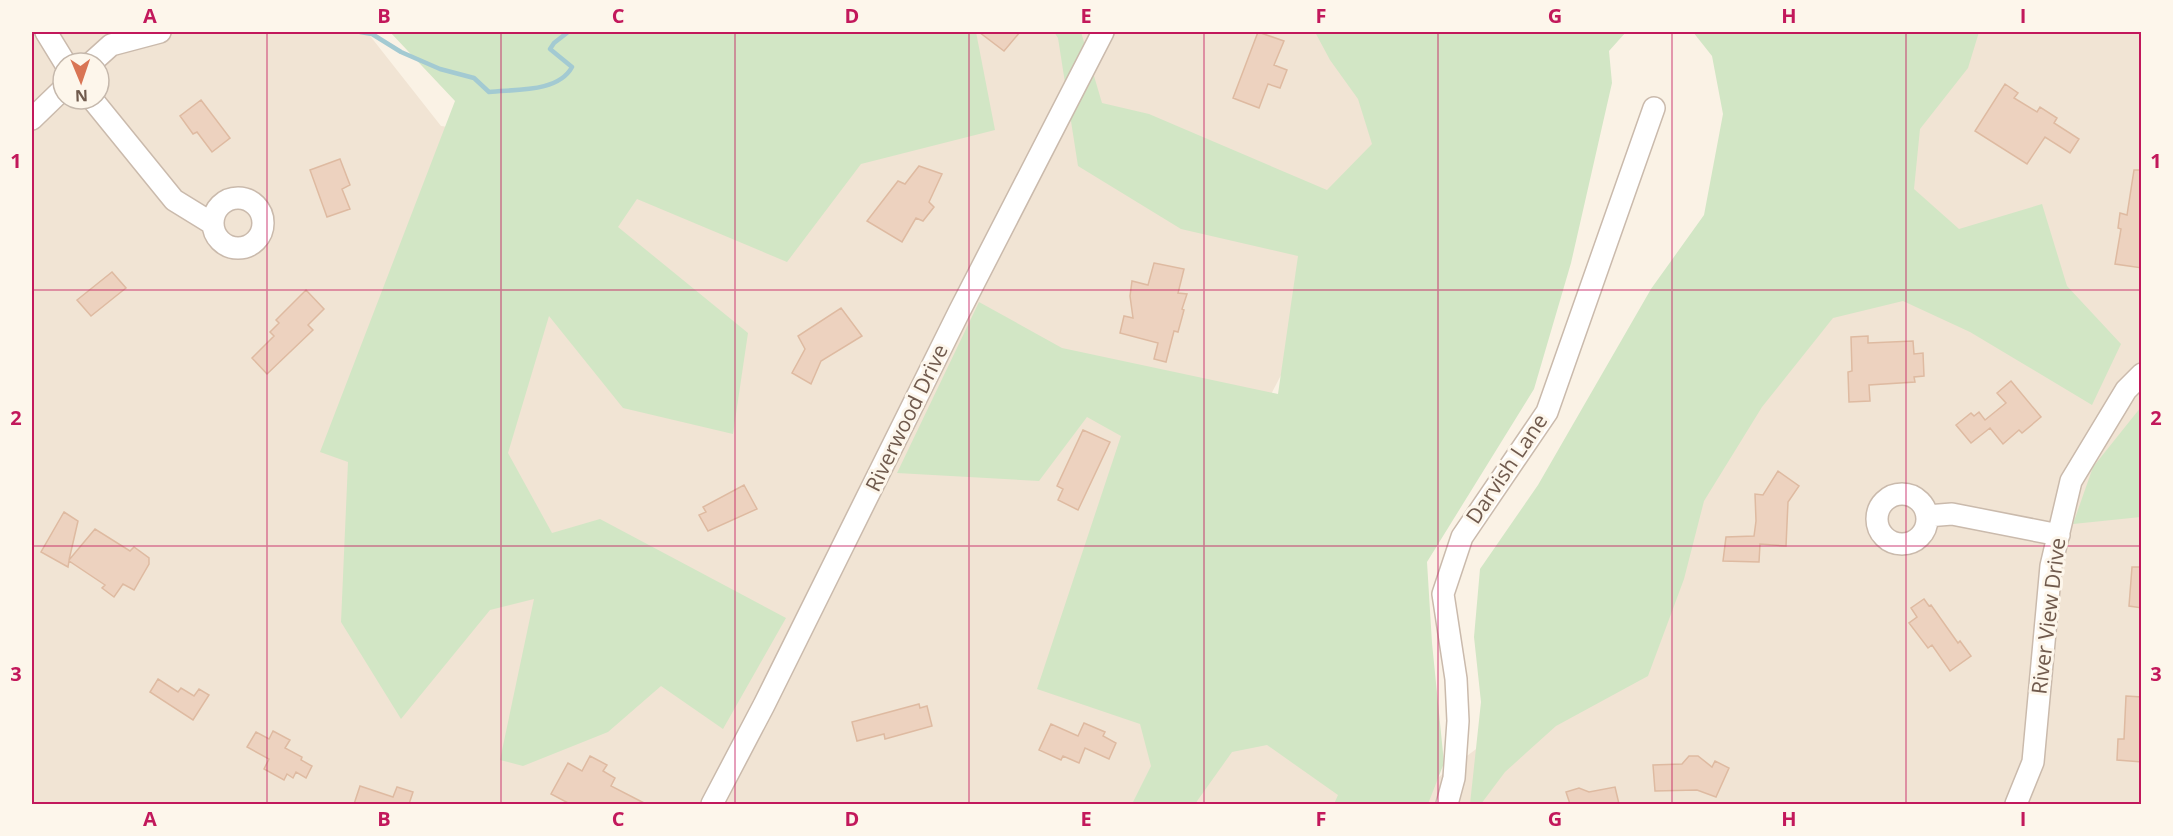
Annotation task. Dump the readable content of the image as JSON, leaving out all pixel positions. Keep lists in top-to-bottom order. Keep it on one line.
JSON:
{"streets":{"street":["Riverwood Drive","Darvish Lane","River View Drive"]},"north":"bottom","grid":{"columns":["A","B","C","D","E","F","G","H","I"],"rows":["1","2","3"]}}
